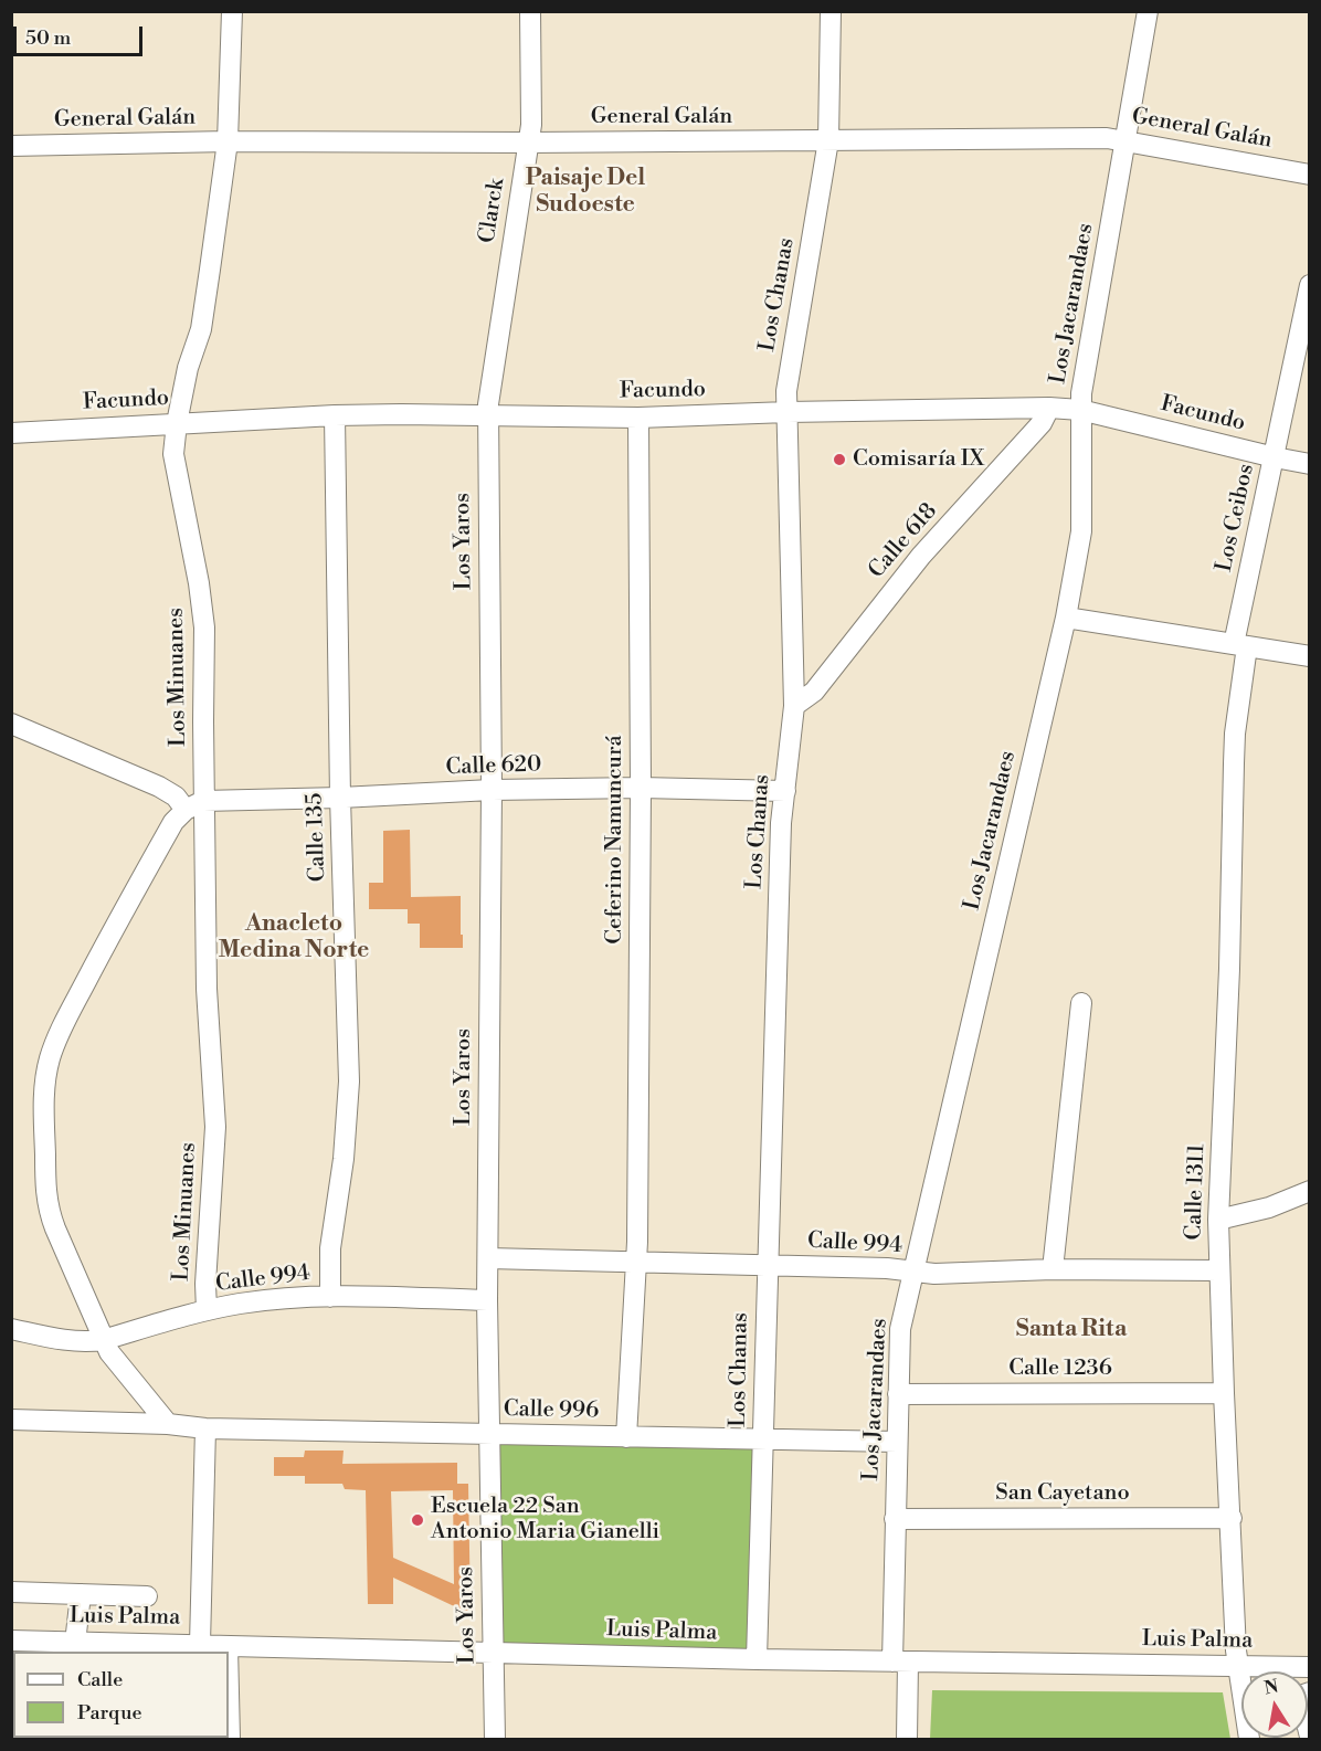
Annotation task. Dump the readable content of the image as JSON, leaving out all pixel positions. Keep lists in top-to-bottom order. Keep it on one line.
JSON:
{"streets":{"street":["General Galán","Clarck","Los Chanas","Los Jacarandaes","Facundo","Los Ceibos","Los Yaros","Calle 618","Los Minuanes","Calle 620","Calle 135","Ceferino Namuncurá","Calle 1311","Calle 994","Calle 1236","Calle 996","San Cayetano","Luis Palma"]},"crossings":[["General Galán","Clarck"],["General Galán","Los Chanas"],["General Galán","Los Jacarandaes"],["General Galán","Los Minuanes"],["Clarck","Facundo"],["Clarck","Los Yaros"],["Los Chanas","Facundo"],["Los Chanas","Calle 618"],["Los Chanas","Calle 620"],["Los Chanas","Calle 994"],["Los Chanas","Calle 996"],["Los Chanas","Luis Palma"],["Los Jacarandaes","Facundo"],["Los Jacarandaes","Calle 994"],["Los Jacarandaes","Calle 1236"],["Los Jacarandaes","Calle 996"],["Los Jacarandaes","San Cayetano"],["Los Jacarandaes","Luis Palma"],["Facundo","Los Ceibos"],["Facundo","Los Yaros"],["Facundo","Calle 618"],["Facundo","Los Minuanes"],["Facundo","Calle 135"],["Facundo","Ceferino Namuncurá"],["Los Ceibos","Calle 1311"],["Los Yaros","Calle 620"],["Los Yaros","Calle 994"],["Los Yaros","Calle 996"],["Los Yaros","Luis Palma"],["Los Minuanes","Calle 620"],["Los Minuanes","Calle 994"],["Calle 620","Calle 135"],["Calle 620","Ceferino Namuncurá"],["Calle 135","Calle 994"],["Ceferino Namuncurá","Calle 994"],["Ceferino Namuncurá","Calle 996"],["Calle 1311","Calle 994"],["Calle 1311","Calle 1236"],["Calle 1311","San Cayetano"],["Calle 1311","Luis Palma"]],"districts":["Paisaje Del Sudoeste","Anacleto Medina Norte","Santa Rita"],"places":["Comisaría IX","Escuela 22 San Antonio Maria Gianelli"],"legend":["Calle","Parque"],"scale_bar":"50 m","north":"top"}
